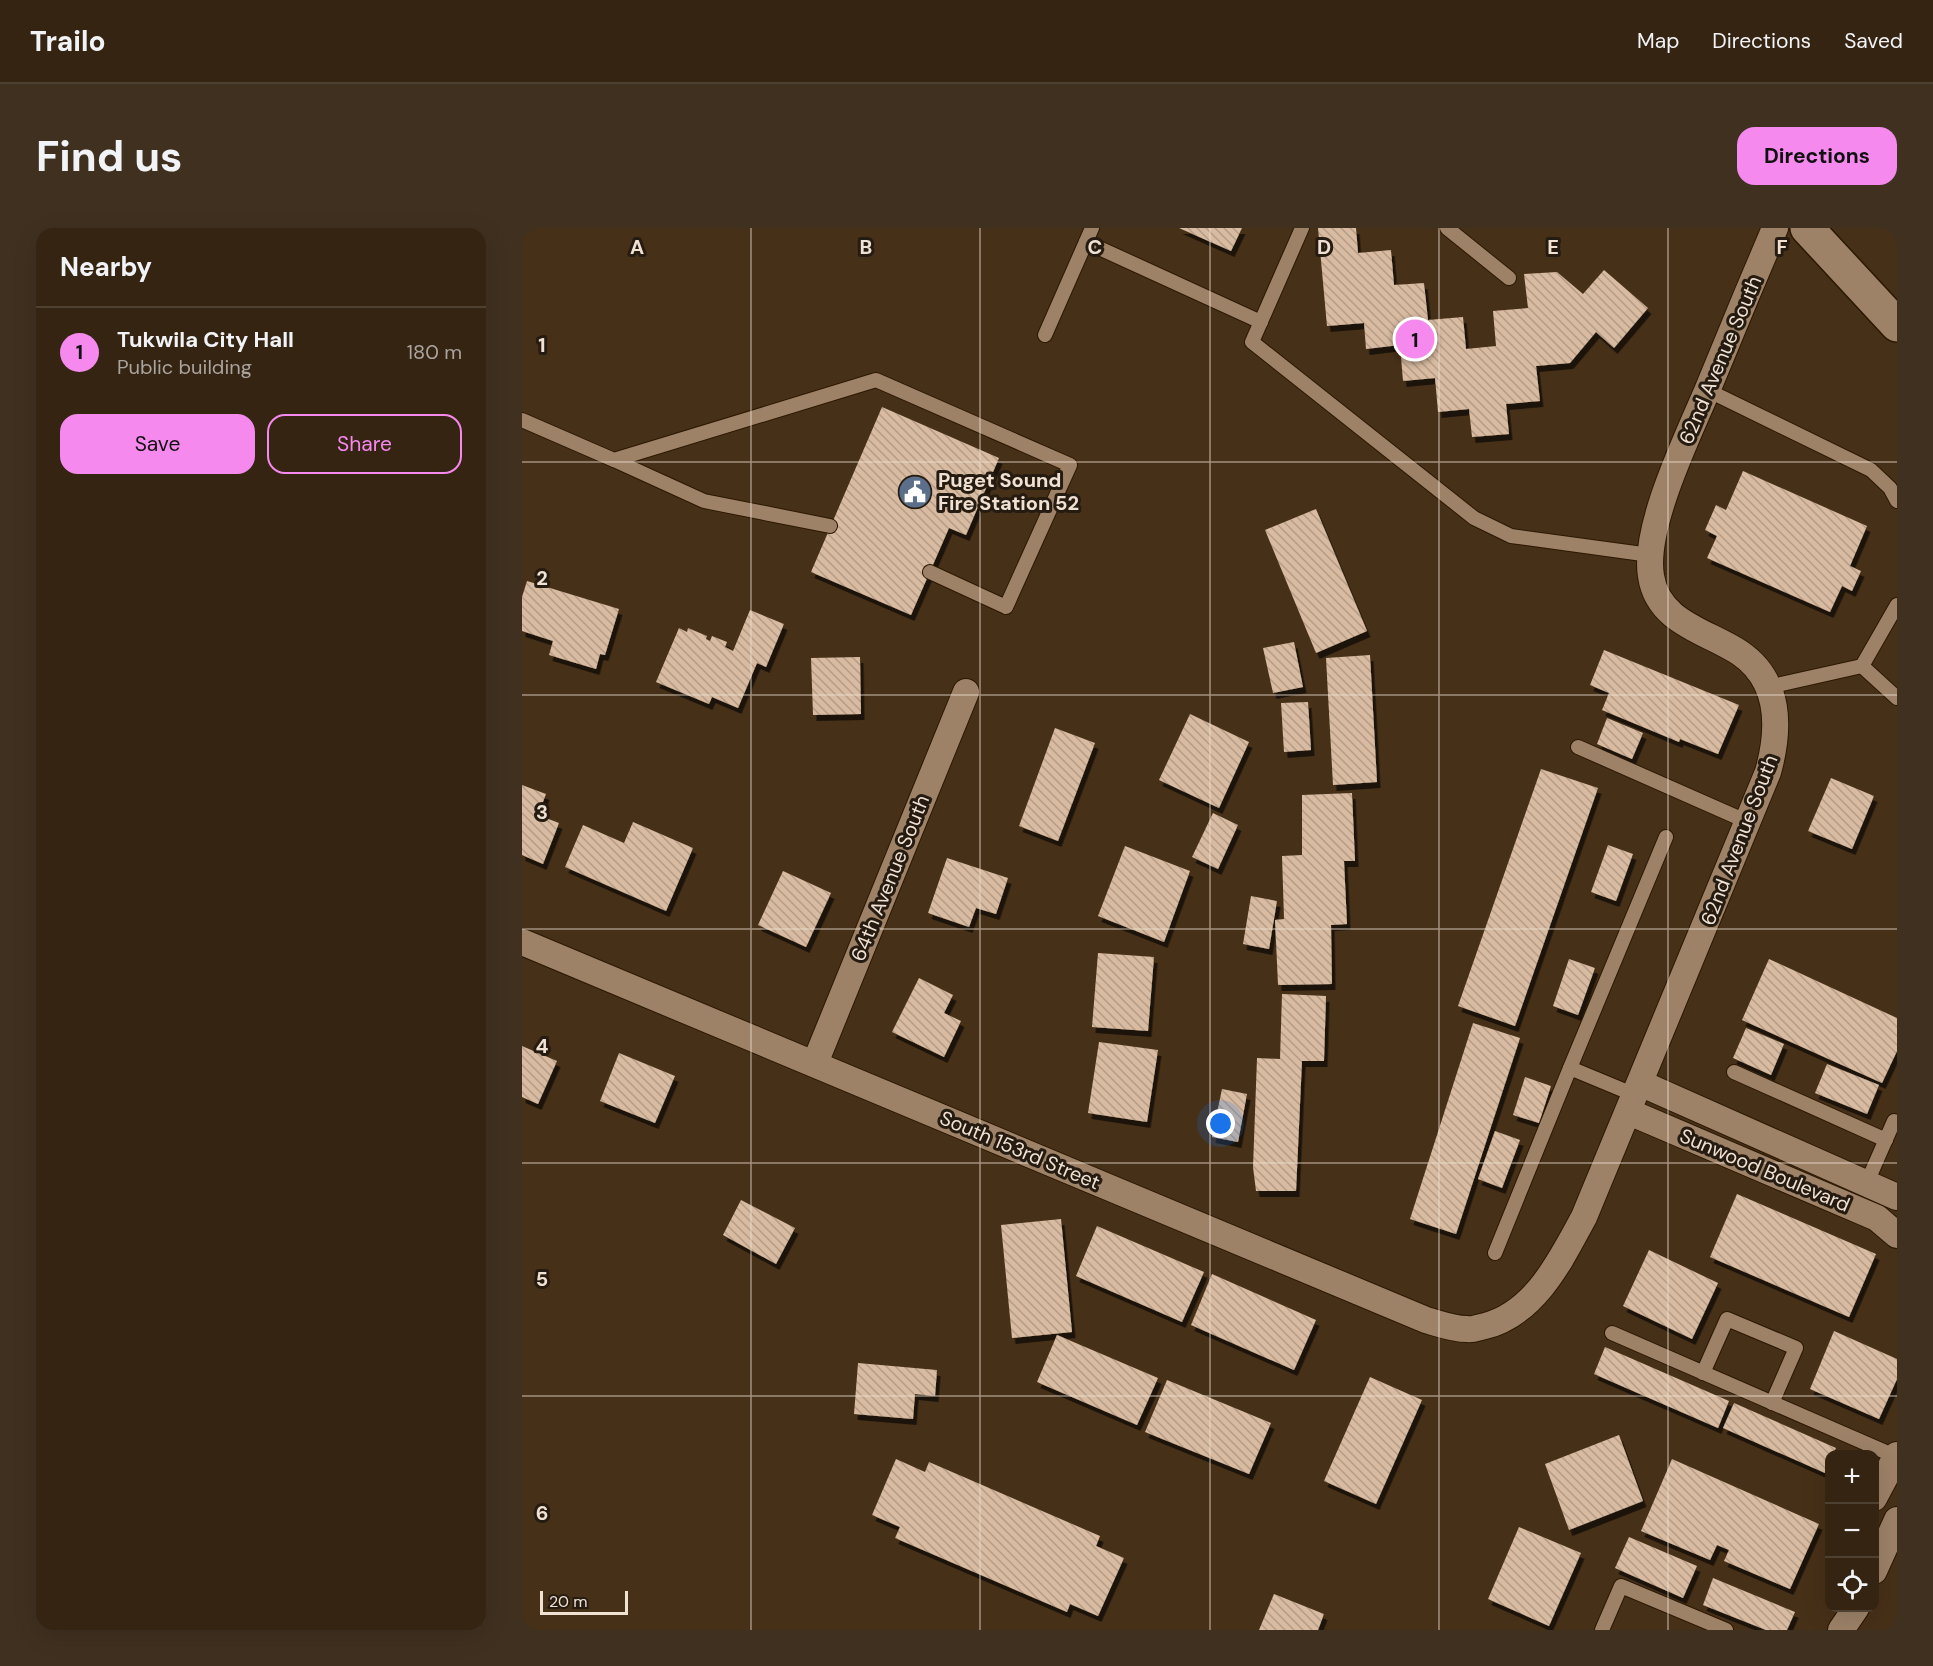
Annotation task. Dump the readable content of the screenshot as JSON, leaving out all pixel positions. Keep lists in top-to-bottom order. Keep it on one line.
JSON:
{"streets":{"street":["62nd Avenue South","64th Avenue South","South 153rd Street","Sunwood Boulevard"]},"crossings":[["62nd Avenue South","South 153rd Street"],["62nd Avenue South","Sunwood Boulevard"],["64th Avenue South","South 153rd Street"]],"places":{"public building":["Puget Sound Fire Station 52"]},"scale_bar":"20 m","page":{"header":"Trailo","nav":["Map","Directions","Saved"],"buttons":["Directions",["Save","Share"]],"title":"Find us","heading":"Nearby","list":[{"mark":"1","name":"Tukwila City Hall","note":"Public building","value":"180 m"}],"pins":"1","map_buttons":["+","−"],"scale":"20 m"},"grid":{"columns":["A","B","C","D","E","F"],"rows":["1","2","3","4","5","6"]}}
